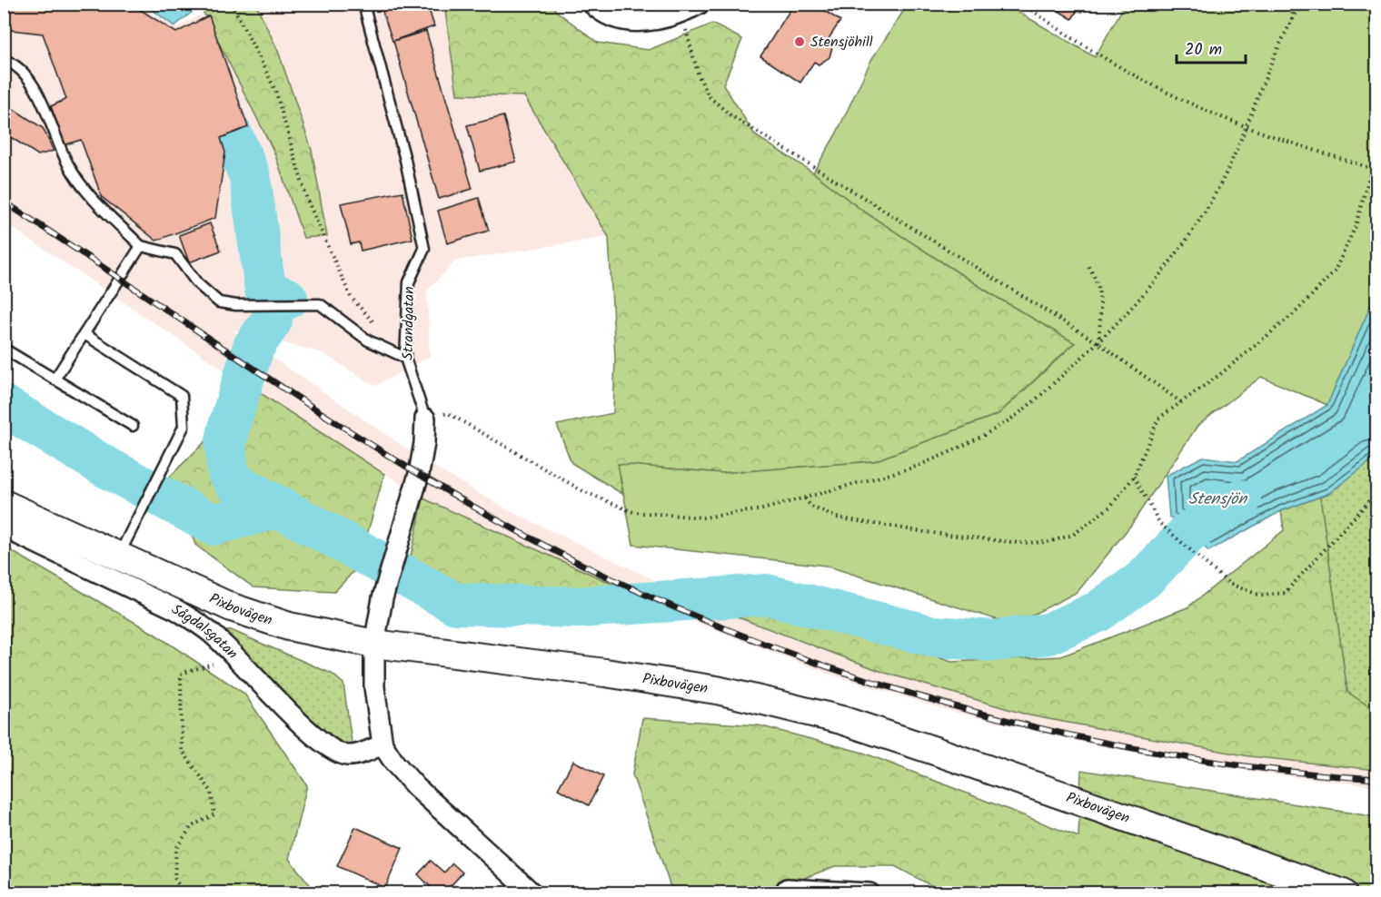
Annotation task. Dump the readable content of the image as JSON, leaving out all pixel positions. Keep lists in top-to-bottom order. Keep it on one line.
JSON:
{"streets":{"street":["Strandgatan","Pixbovägen","Sågdalsgatan"]},"crossings":[["Strandgatan","Pixbovägen"]],"water":["Stensjön"],"places":["Stensjöhill"],"scale_bar":"20 m"}
